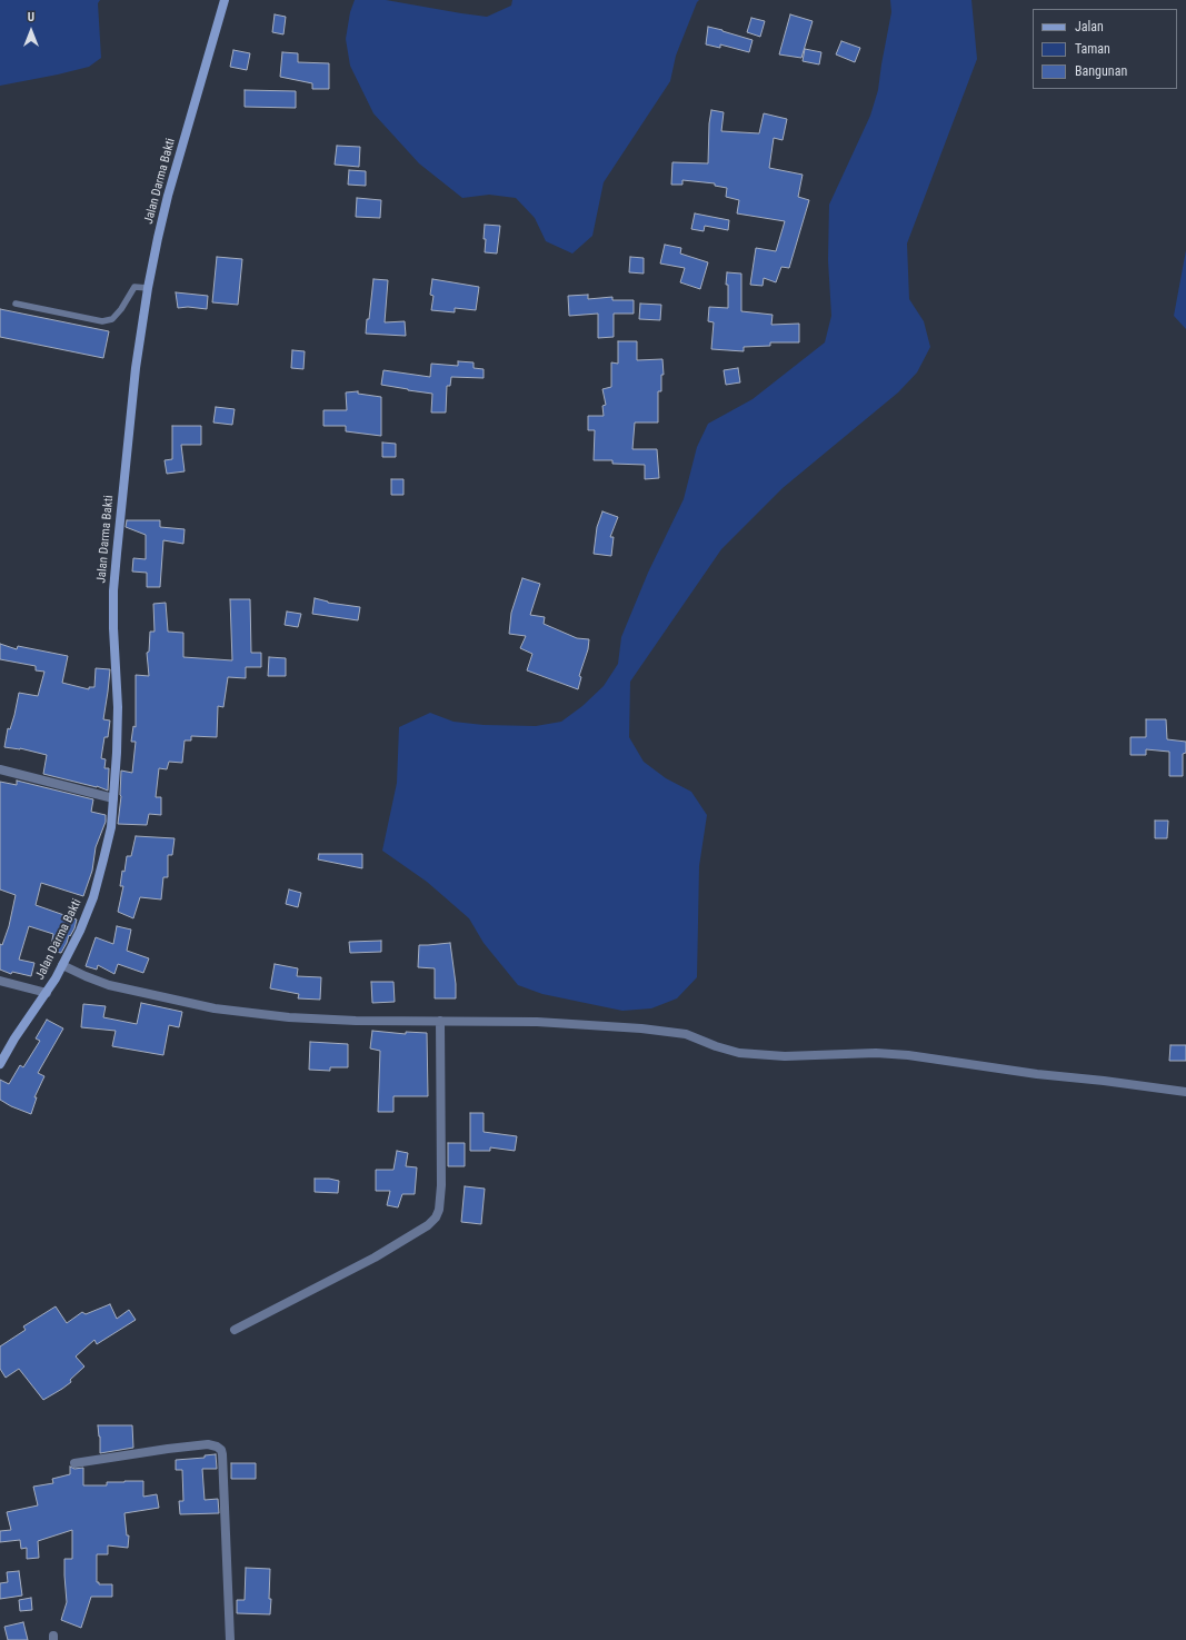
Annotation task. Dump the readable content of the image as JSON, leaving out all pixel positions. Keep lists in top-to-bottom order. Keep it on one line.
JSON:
{"streets":{"street":["Jalan Darma Bakti"]},"legend":["Jalan","Taman","Bangunan"],"north":"top"}
